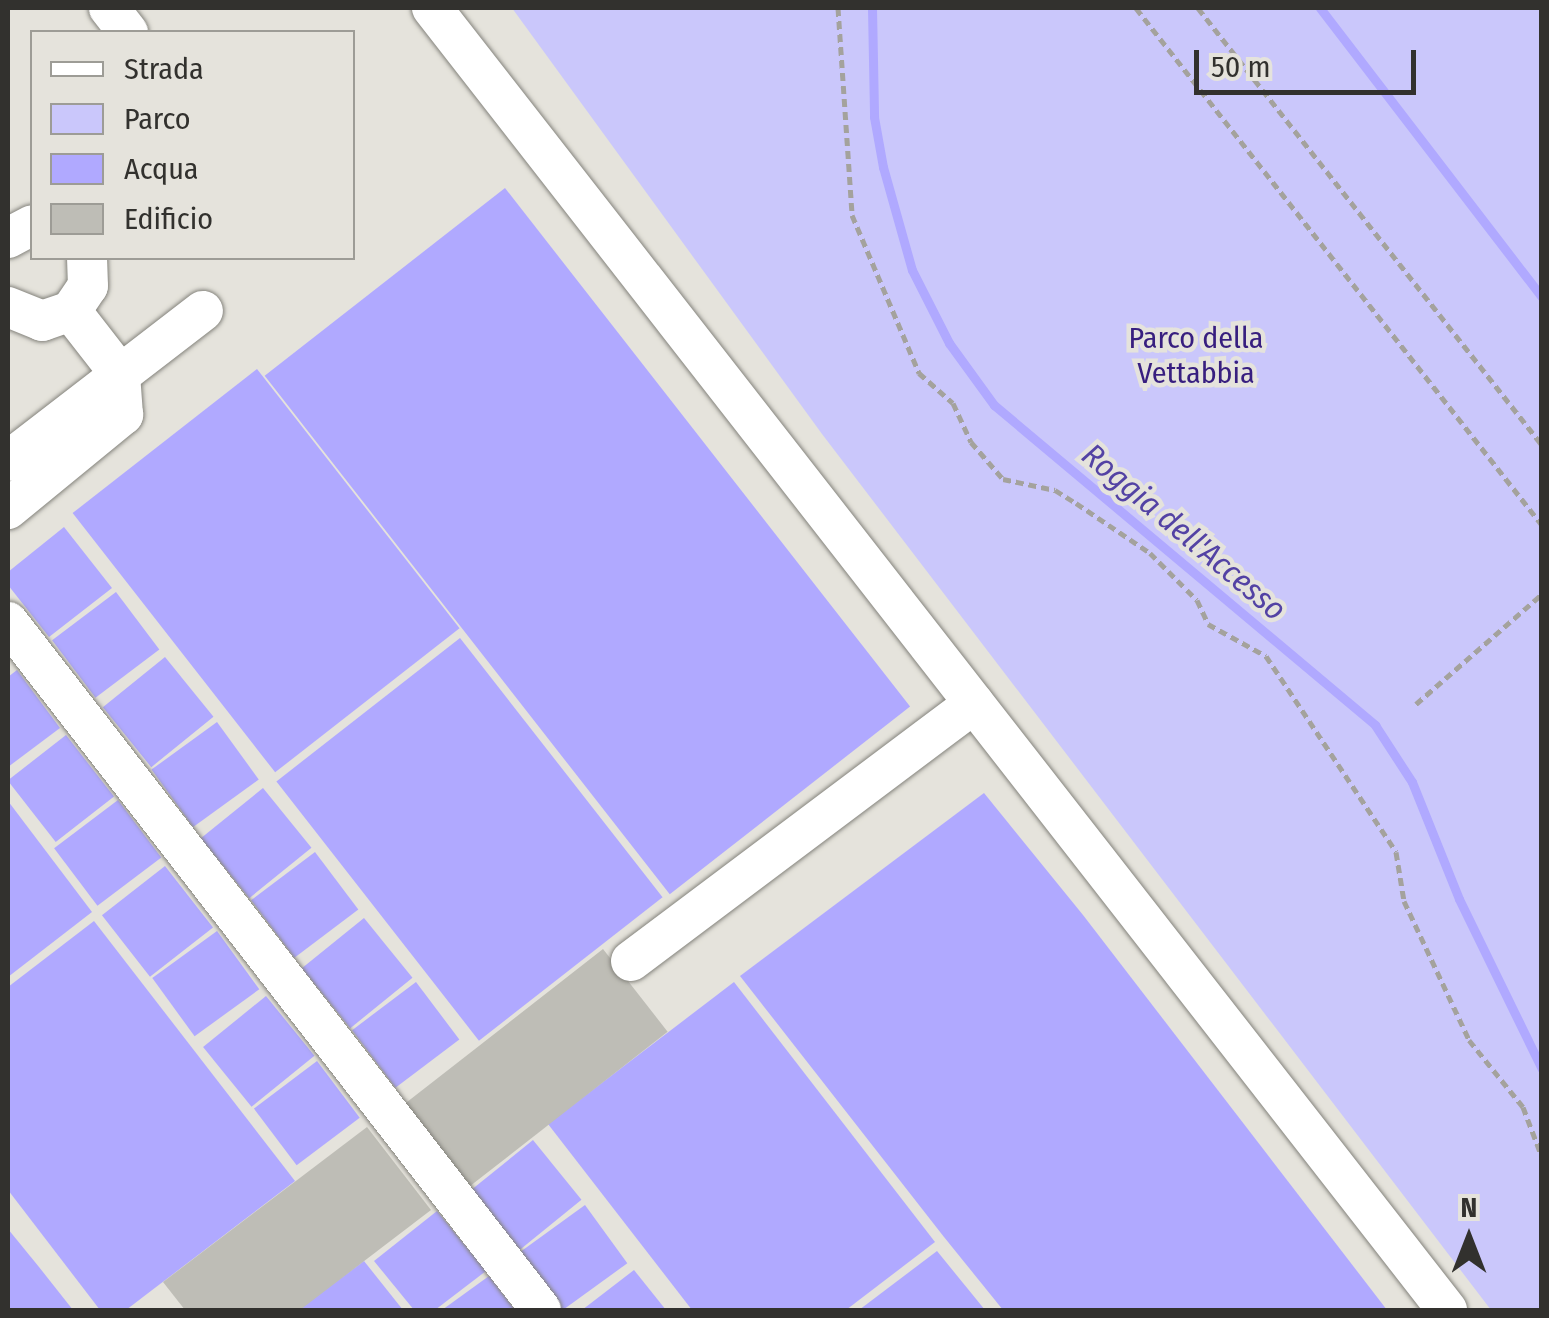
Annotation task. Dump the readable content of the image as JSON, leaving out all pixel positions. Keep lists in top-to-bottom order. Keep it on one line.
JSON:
{"water":["Roggia dell'Accesso"],"parks":["Parco della Vettabbia"],"legend":["Strada","Parco","Acqua","Edificio"],"scale_bar":"50 m","north":"top"}
